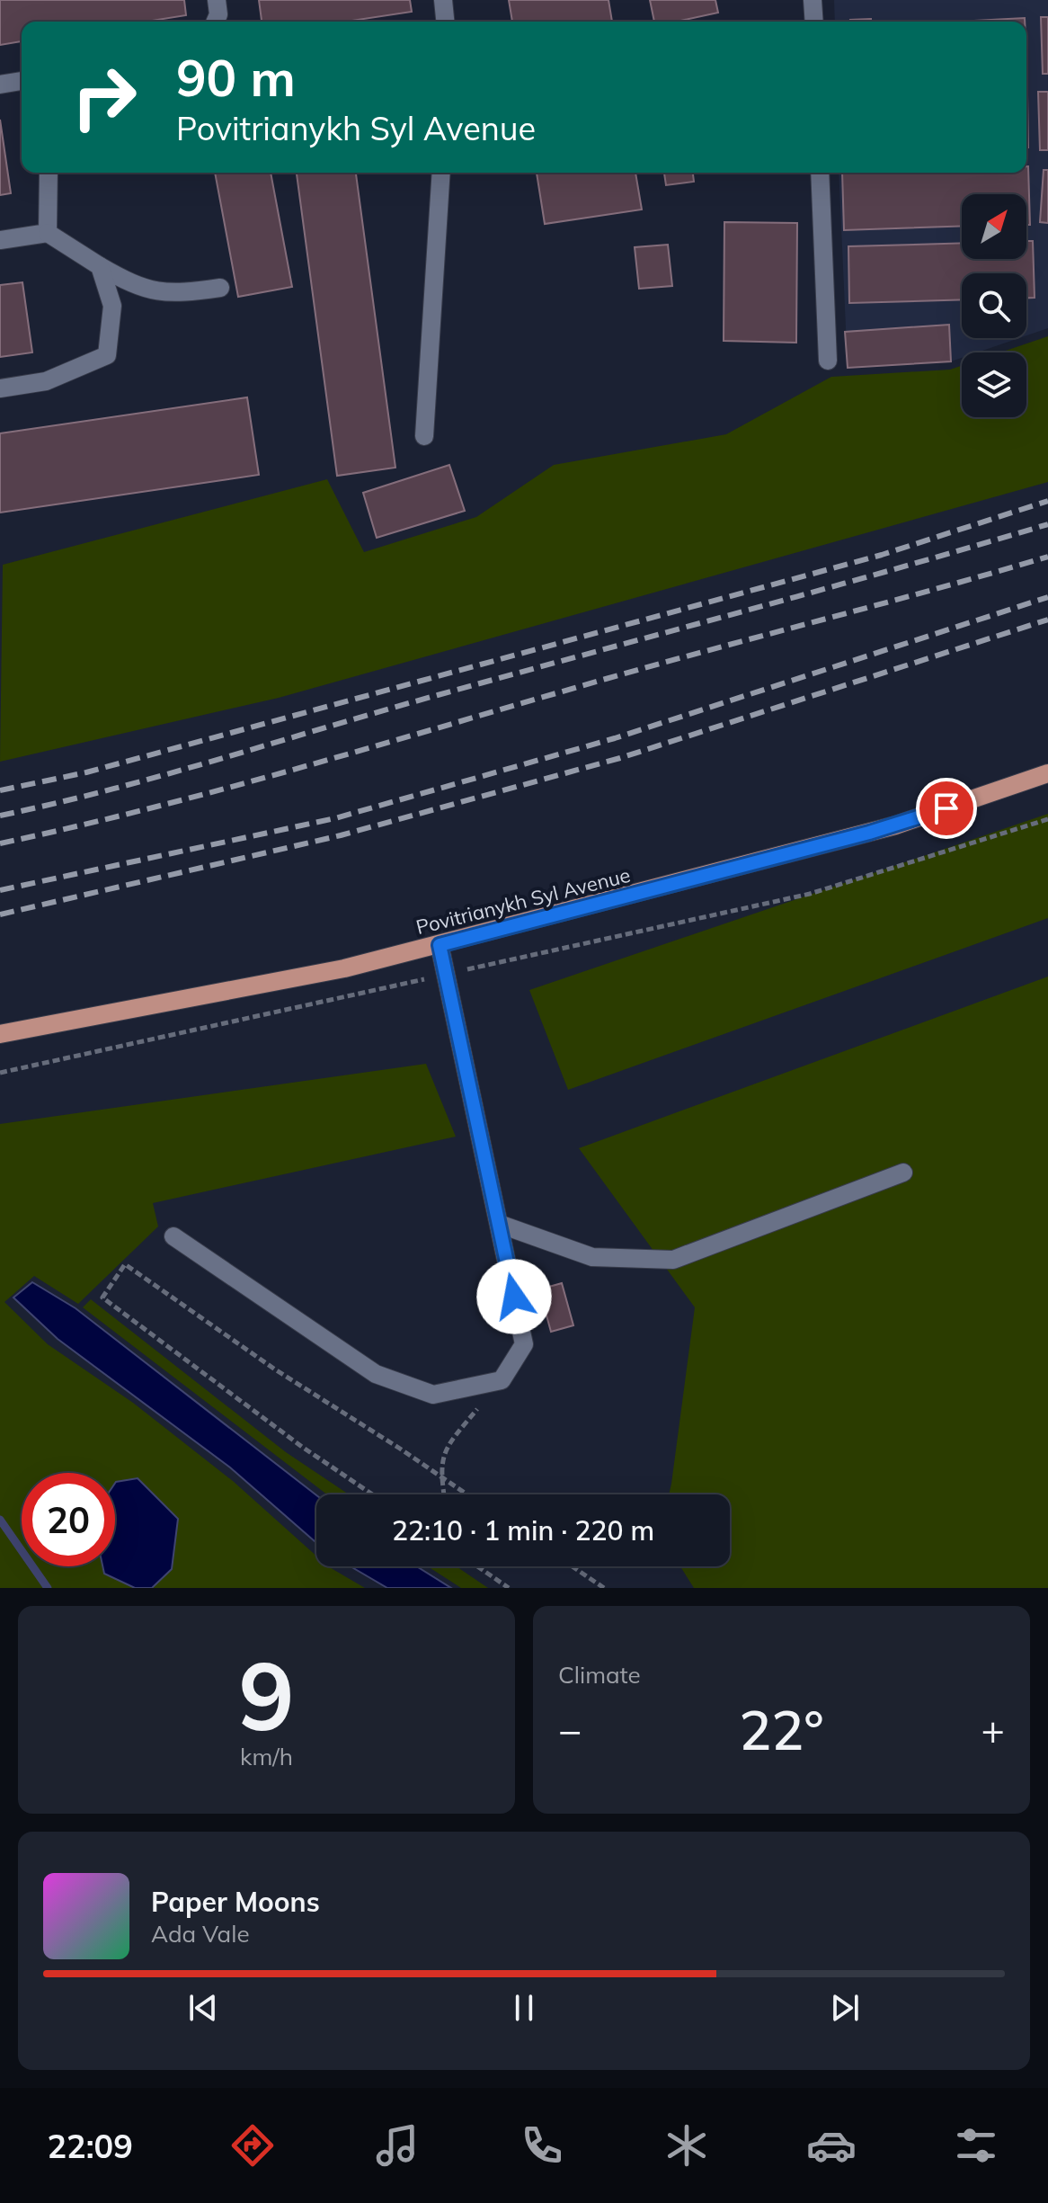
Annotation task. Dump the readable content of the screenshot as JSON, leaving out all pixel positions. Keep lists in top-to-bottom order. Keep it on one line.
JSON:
{"streets":{"main road":["Povitrianykh Syl Avenue"]},"north":"top right","page":{"turn":["90 m","Povitrianykh Syl Avenue"],"limit":"20","trip":"22:10 · 1 min · 220 m","tile":[["9","km/h"],"Climate"],"heat":["−","22°","+"],"song":["Paper Moons","Ada Vale"],"tabs":"22:09"}}
